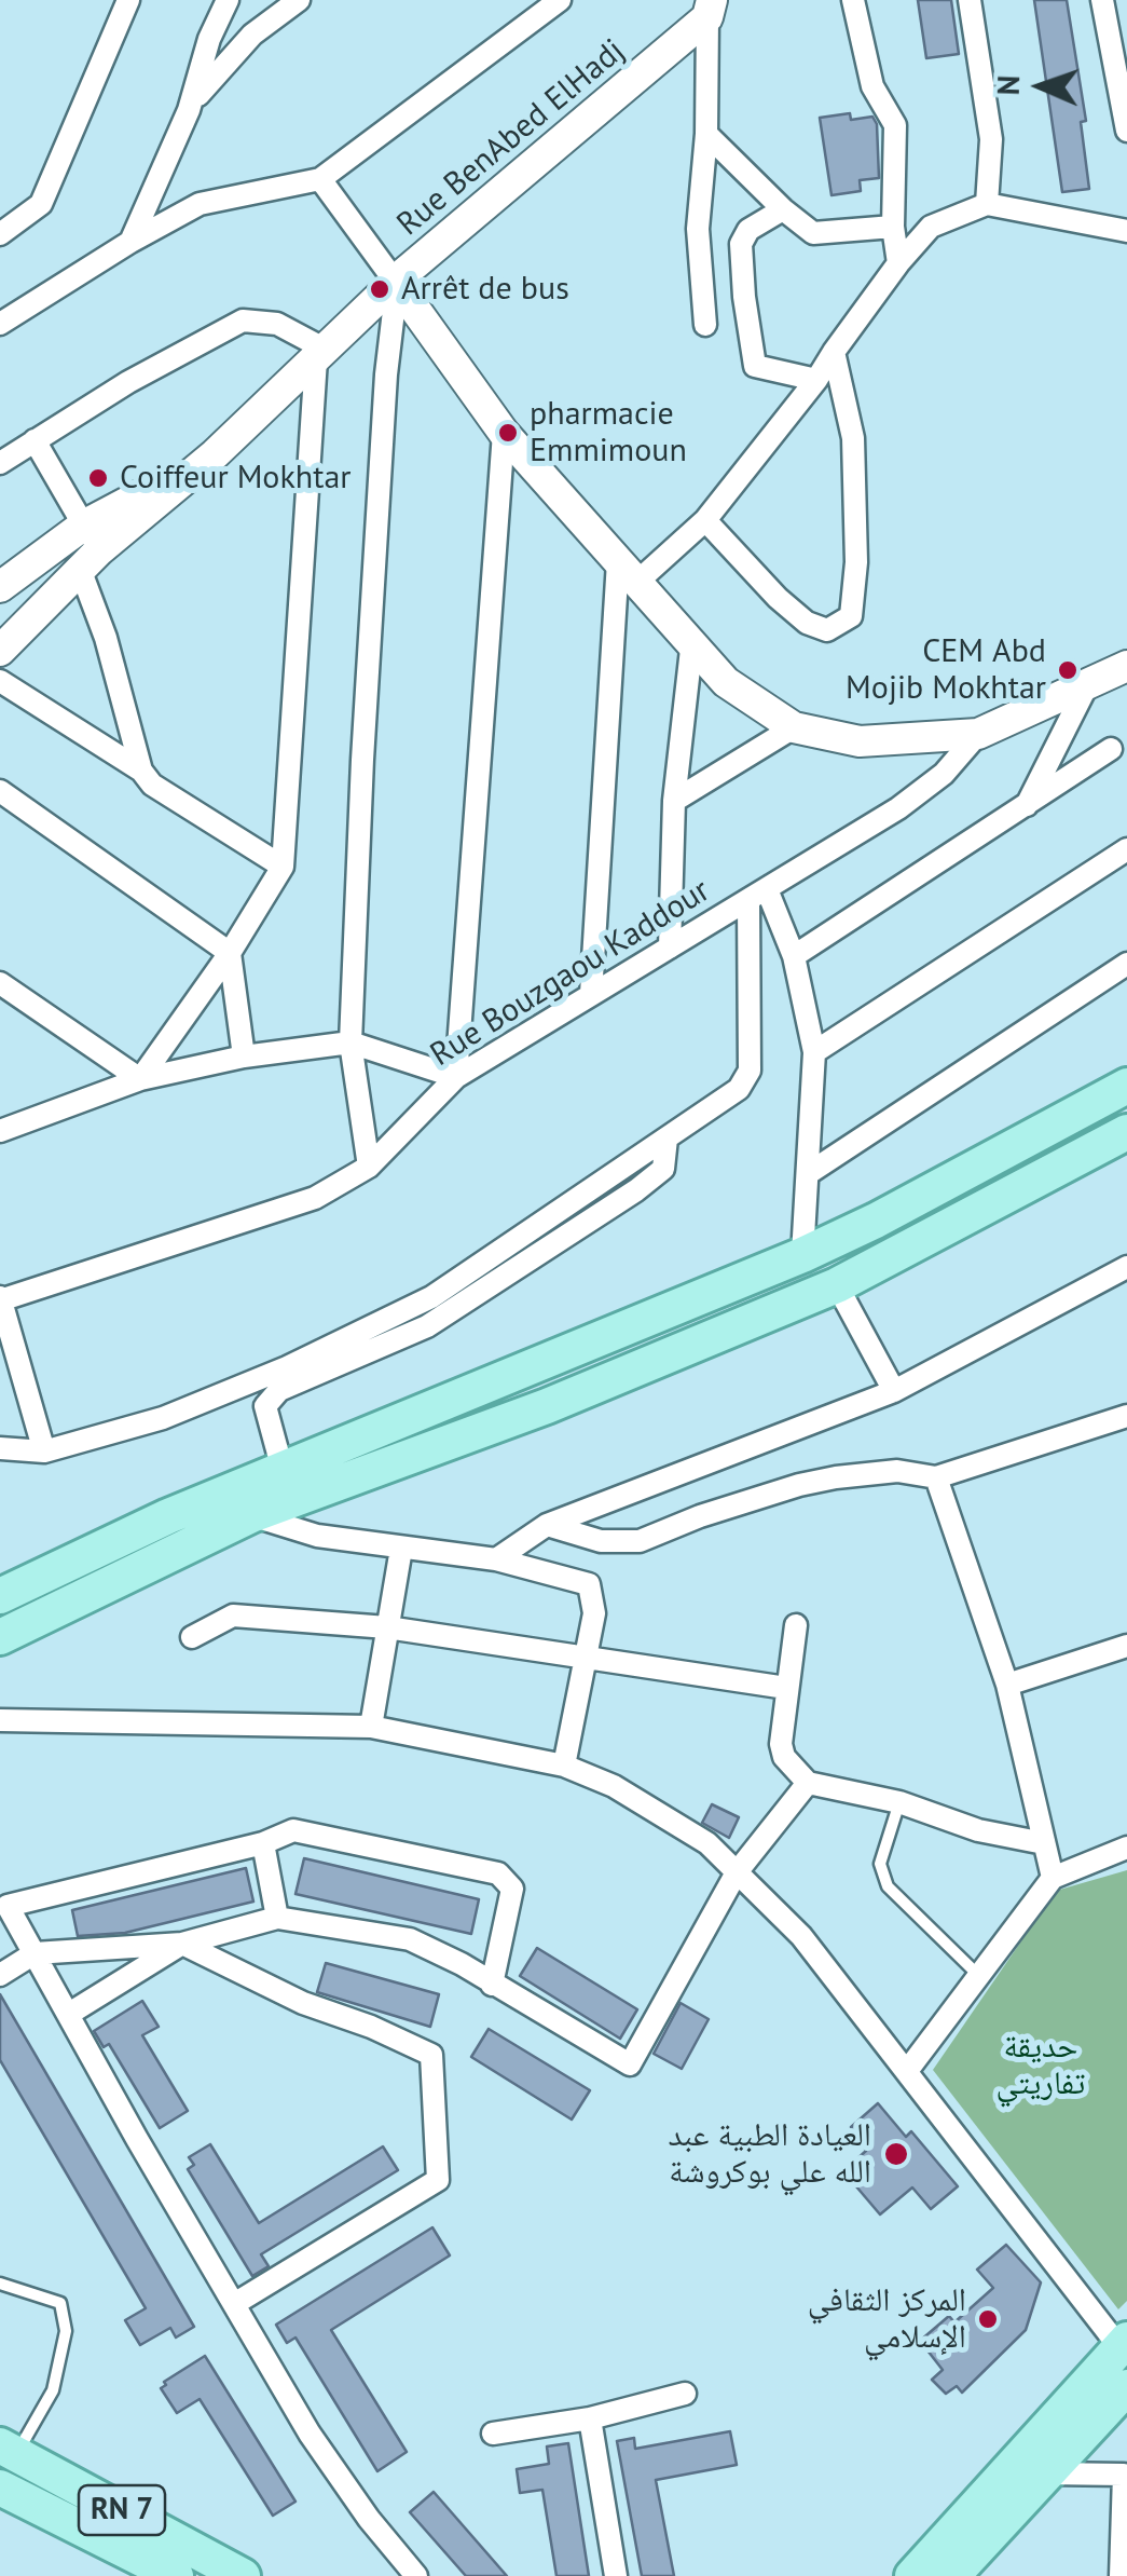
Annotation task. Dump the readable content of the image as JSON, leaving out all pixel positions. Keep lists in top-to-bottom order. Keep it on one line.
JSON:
{"streets":{"main road":["RN 7"],"street":["Rue BenAbed ElHadj","Rue Bouzgaou Kaddour"]},"parks":["حديقة تفاريتي"],"places":["Arrêt de bus","pharmacie Emmimoun","Coiffeur Mokhtar","CEM Abd Mojib Mokhtar","العيادة الطبية عبد الله علي بوكروشة","المركز الثقافي الإسلامي"],"north":"left"}
